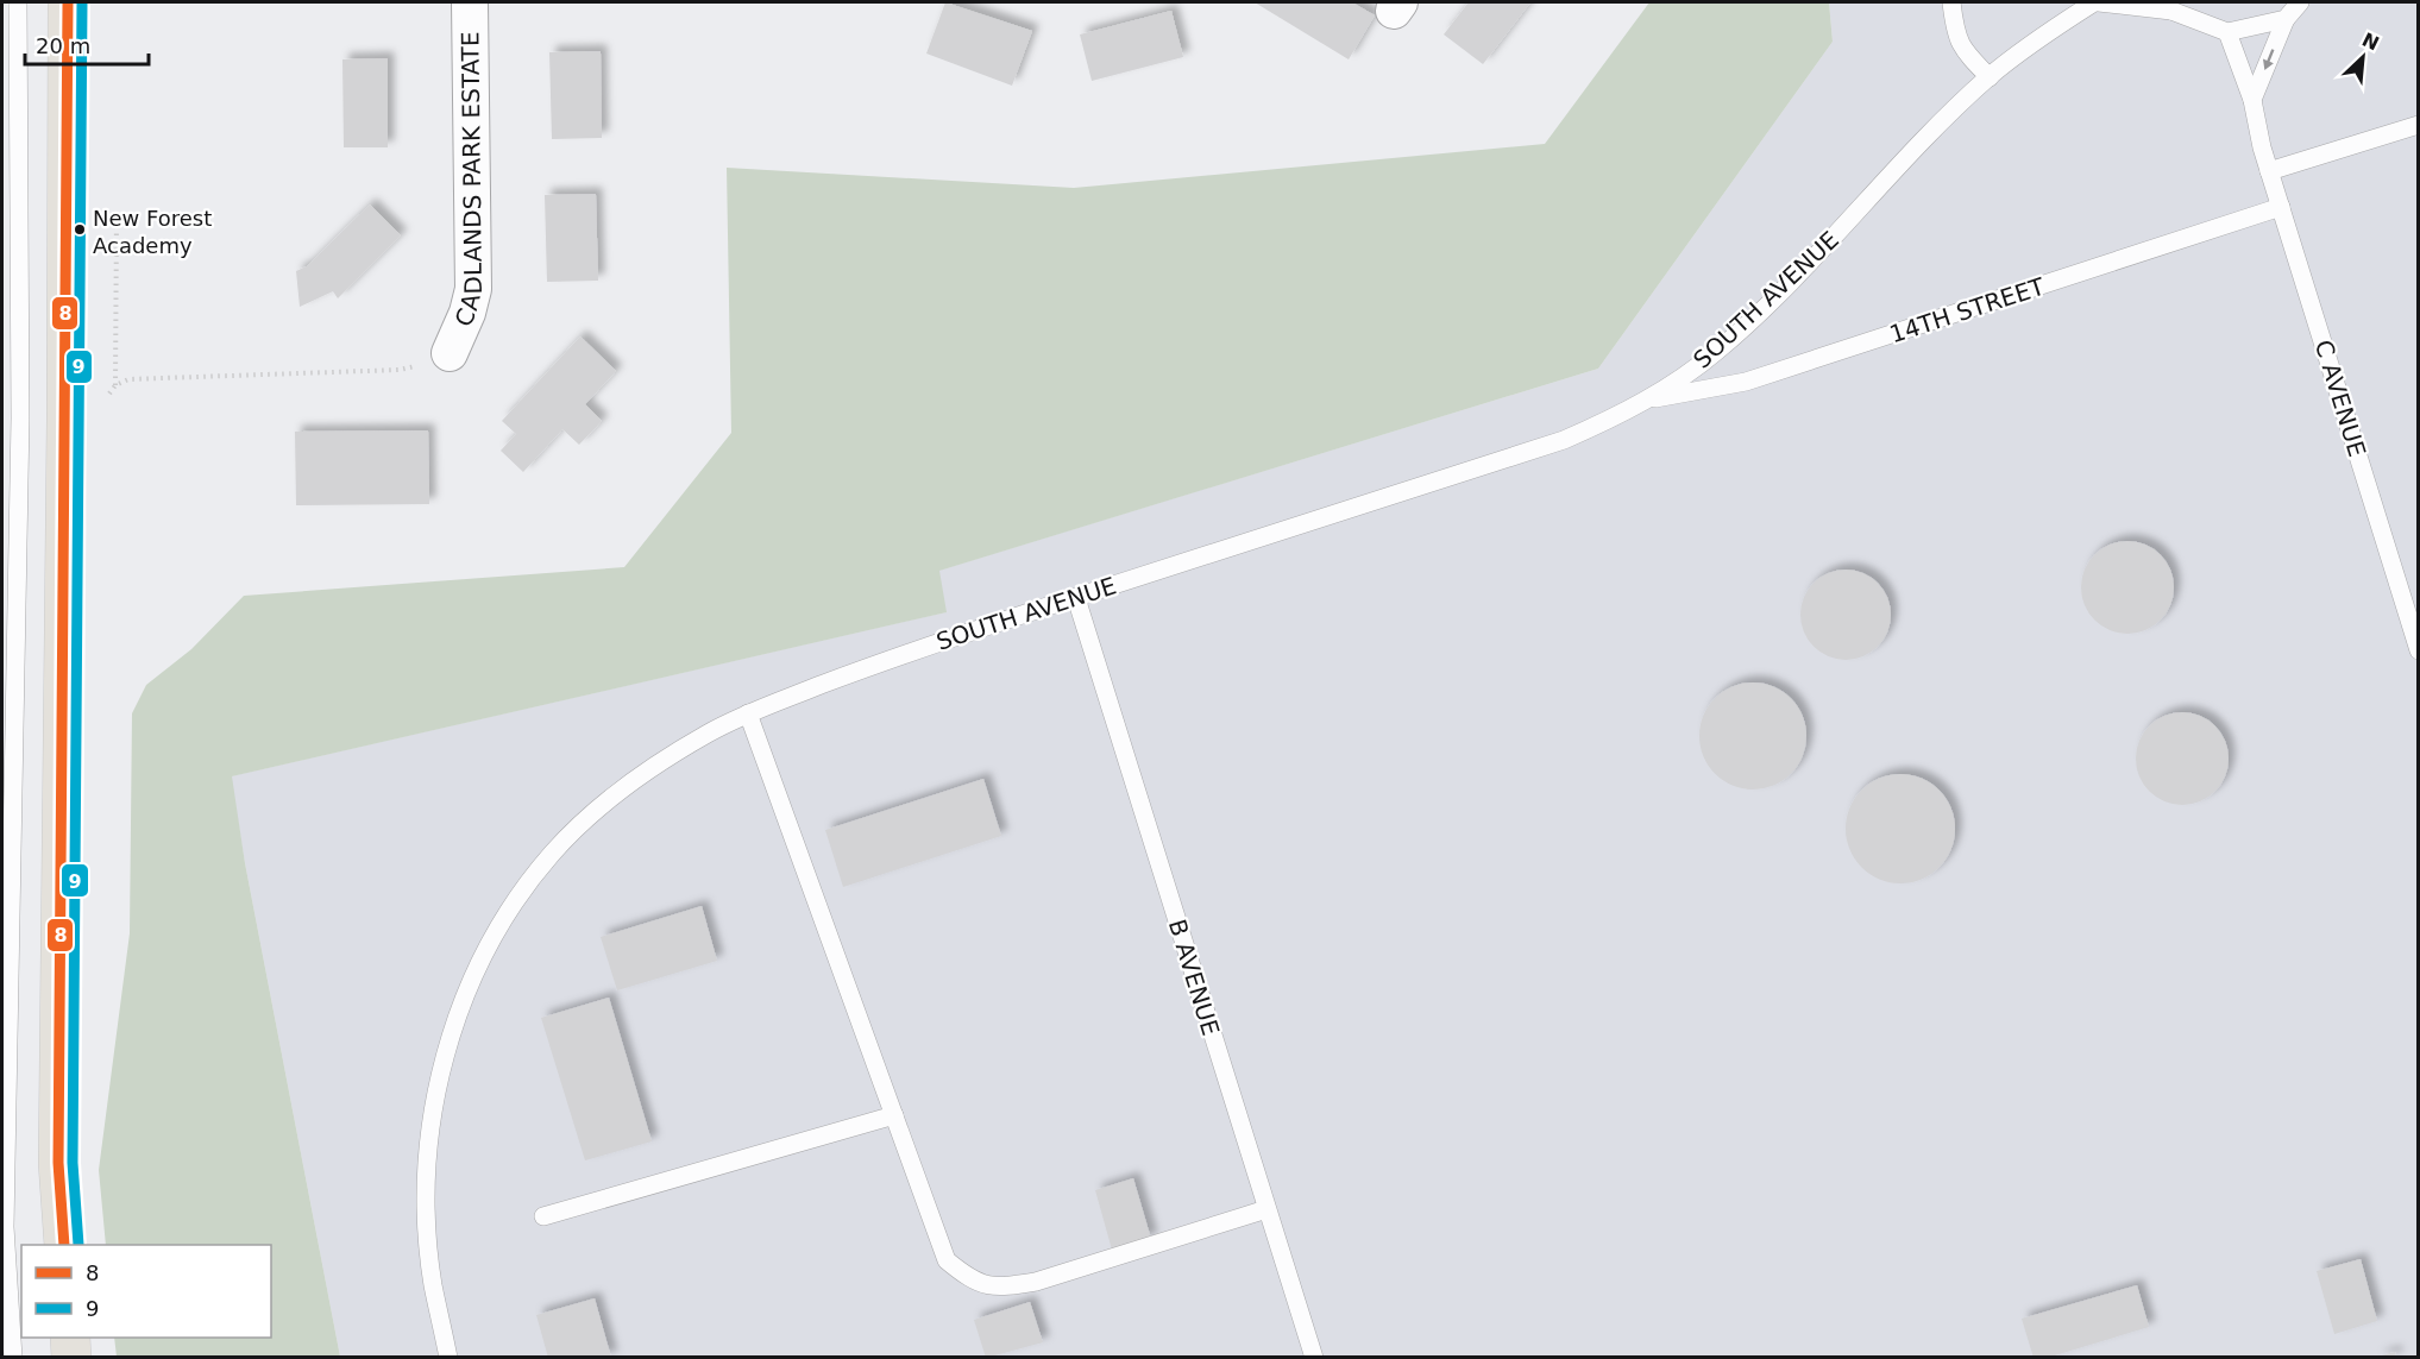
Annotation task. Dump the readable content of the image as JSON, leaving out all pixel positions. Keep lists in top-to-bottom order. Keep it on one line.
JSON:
{"streets":{"street":["CADLANDS PARK ESTATE"],"lane":["SOUTH AVENUE","14TH STREET","C AVENUE","B AVENUE"]},"crossings":[["SOUTH AVENUE","14TH STREET"],["SOUTH AVENUE","B AVENUE"],["14TH STREET","C AVENUE"]],"places":["New Forest Academy"],"lines":["transit line 8","transit line 9"],"legend":["8","9"],"scale_bar":"20 m","north":"top right"}
